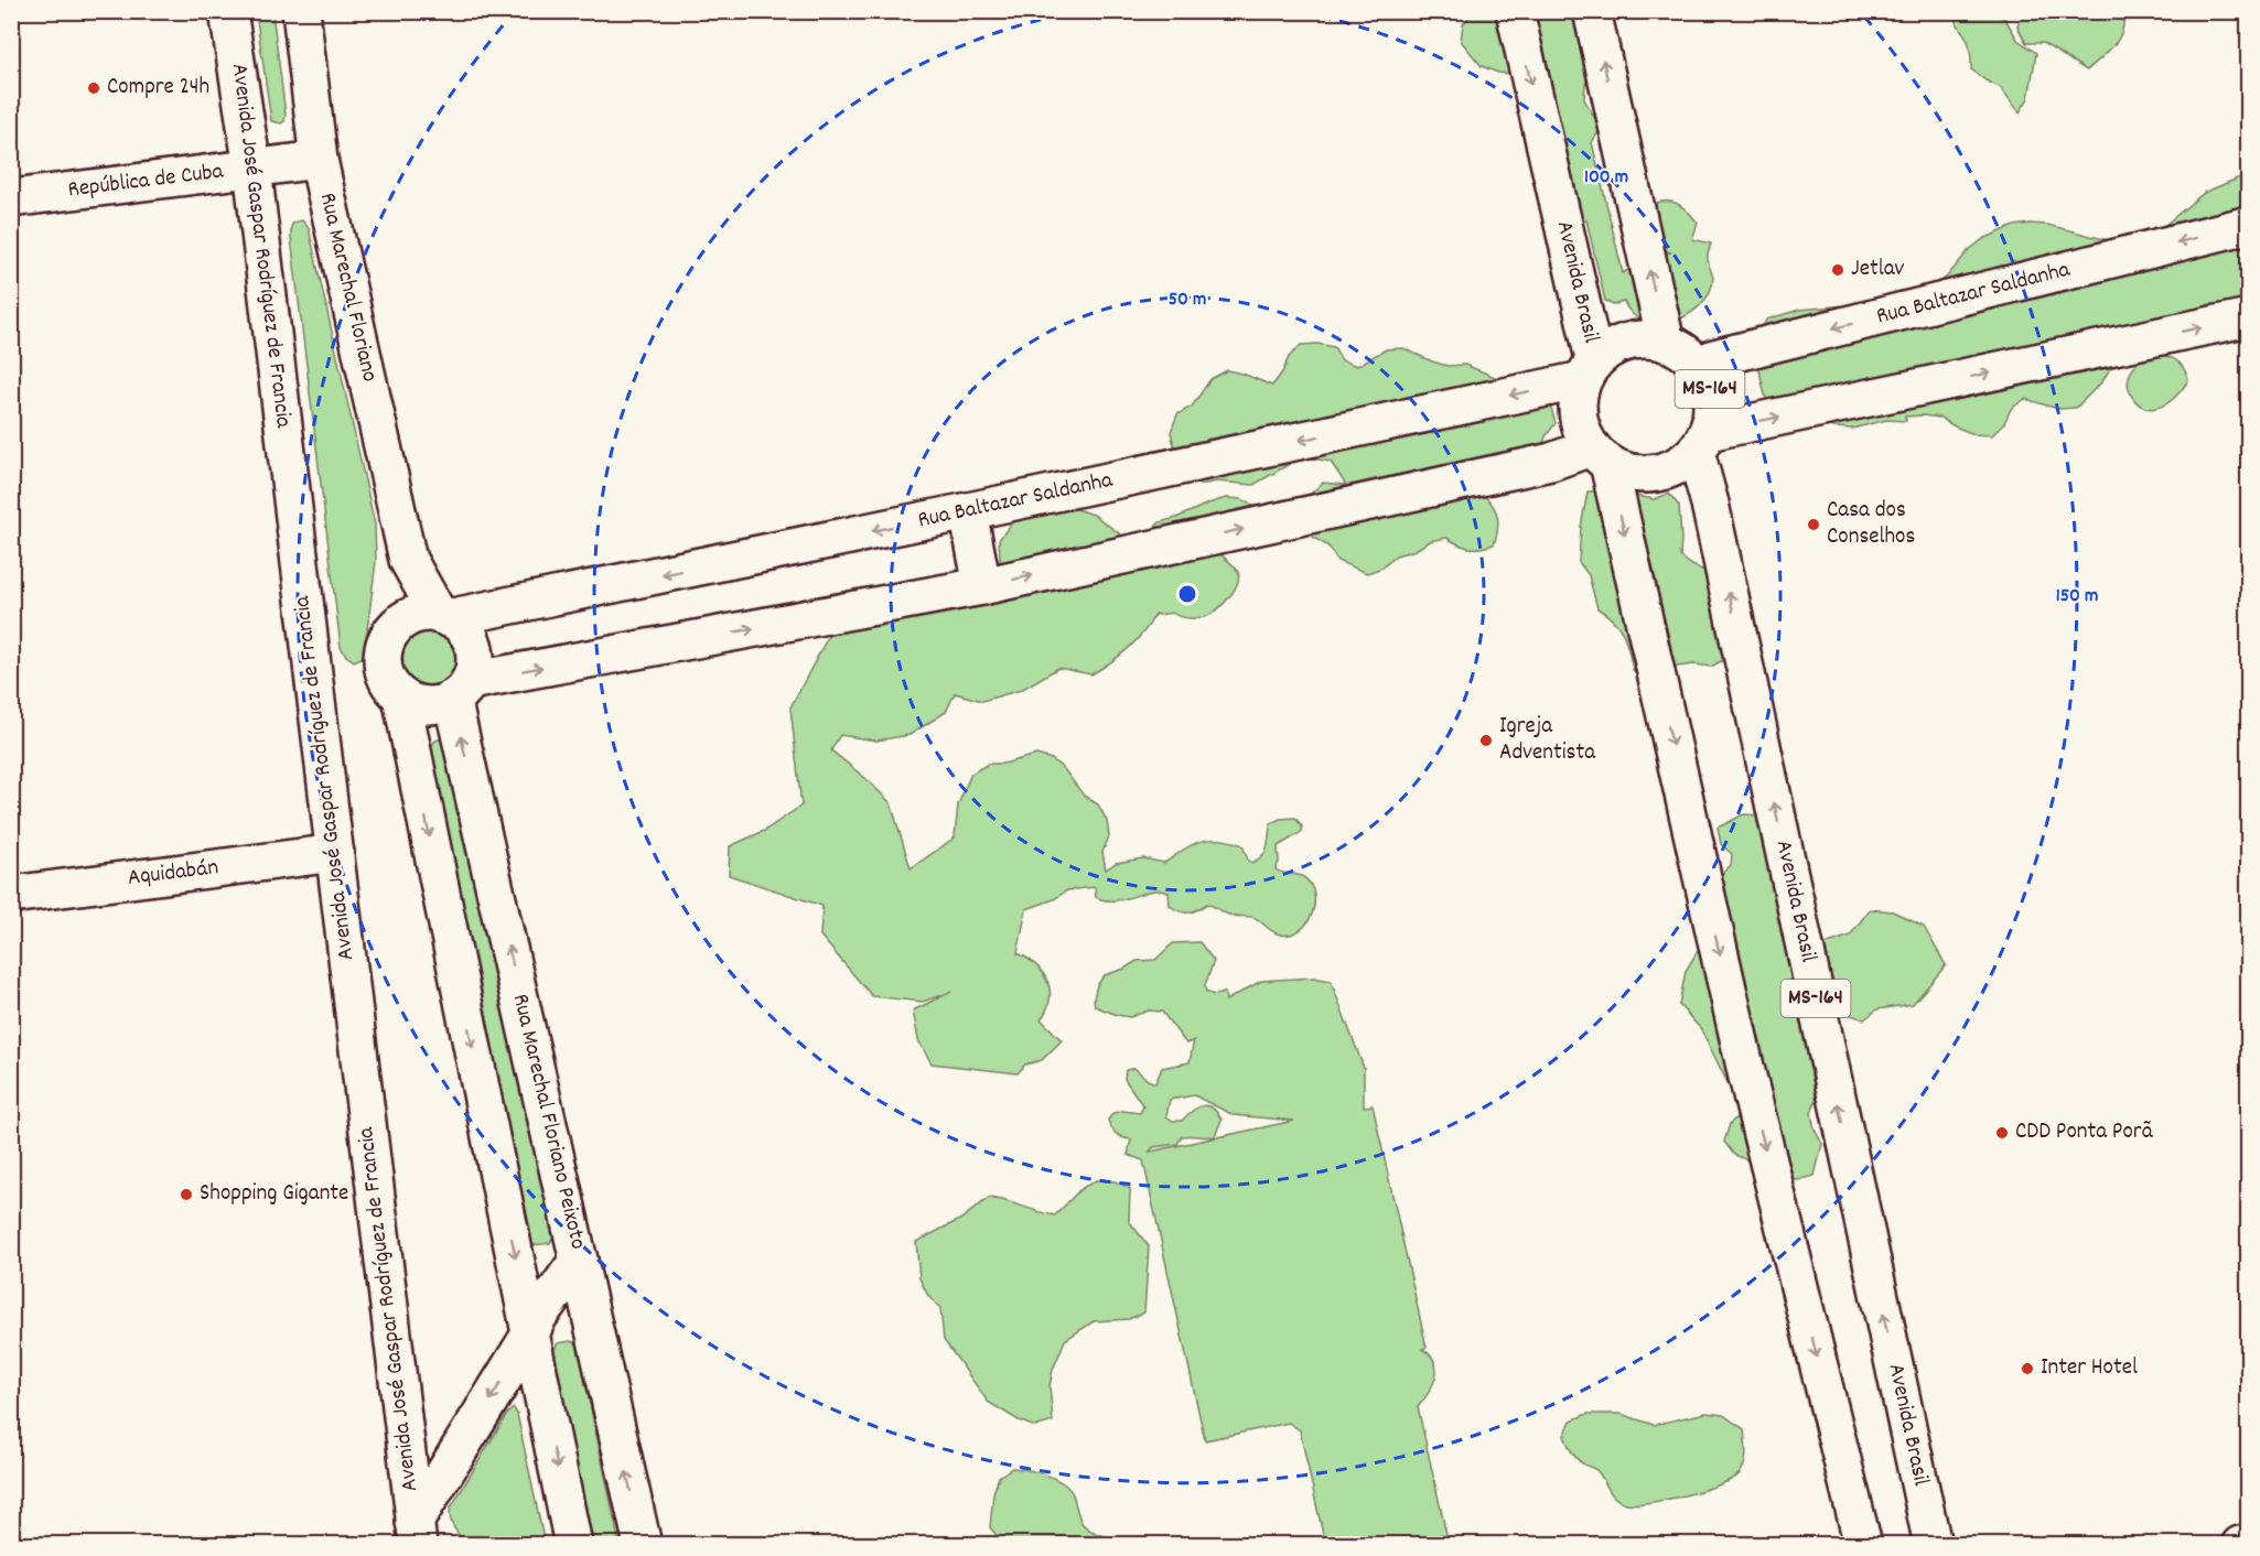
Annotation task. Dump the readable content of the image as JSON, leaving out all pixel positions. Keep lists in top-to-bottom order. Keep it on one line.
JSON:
{"streets":{"main road":["República de Cuba","Avenida José Gaspar Rodríguez de Francia","Avenida Brasil","Rua Marechal Floriano","Rua Baltazar Saldanha","MS-164","Aquidabán","Rua Marechal Floriano Peixoto"]},"crossings":[["República de Cuba","Avenida José Gaspar Rodríguez de Francia"],["República de Cuba","Rua Marechal Floriano"],["Avenida José Gaspar Rodríguez de Francia","Aquidabán"],["Avenida Brasil","Rua Baltazar Saldanha"],["Avenida Brasil","MS-164"],["Rua Marechal Floriano","Rua Baltazar Saldanha"],["Rua Marechal Floriano","Rua Marechal Floriano Peixoto"],["Rua Baltazar Saldanha","MS-164"],["Rua Baltazar Saldanha","Rua Marechal Floriano Peixoto"]],"places":["Compre 24h","Jetlav","Casa dos Conselhos","Igreja Adventista","CDD Ponta Porã","Shopping Gigante","Inter Hotel"],"rings":["100 m","50 m","150 m"]}
